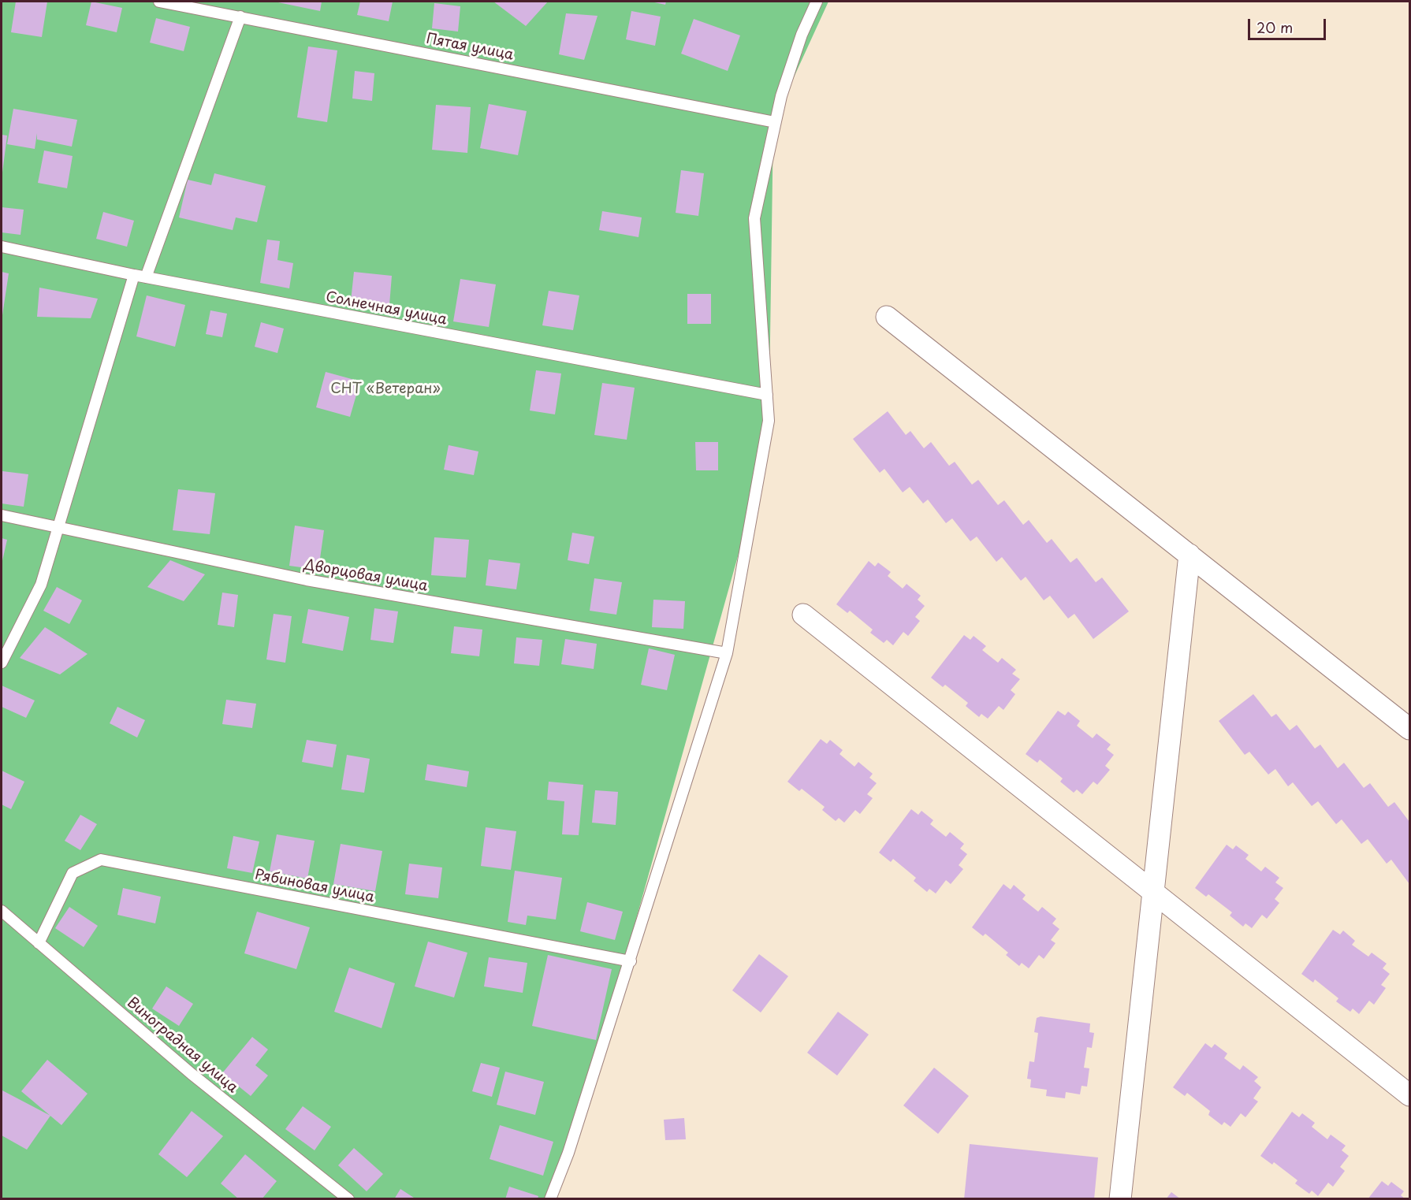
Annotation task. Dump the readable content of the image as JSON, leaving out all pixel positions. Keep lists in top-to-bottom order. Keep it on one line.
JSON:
{"streets":{"lane":["Пятая улица","Солнечная улица","Дворцовая улица","Рябиновая улица","Виноградная улица"]},"crossings":[["Рябиновая улица","Виноградная улица"]],"parks":["СНТ «Ветеран»"],"scale_bar":"20 m"}
